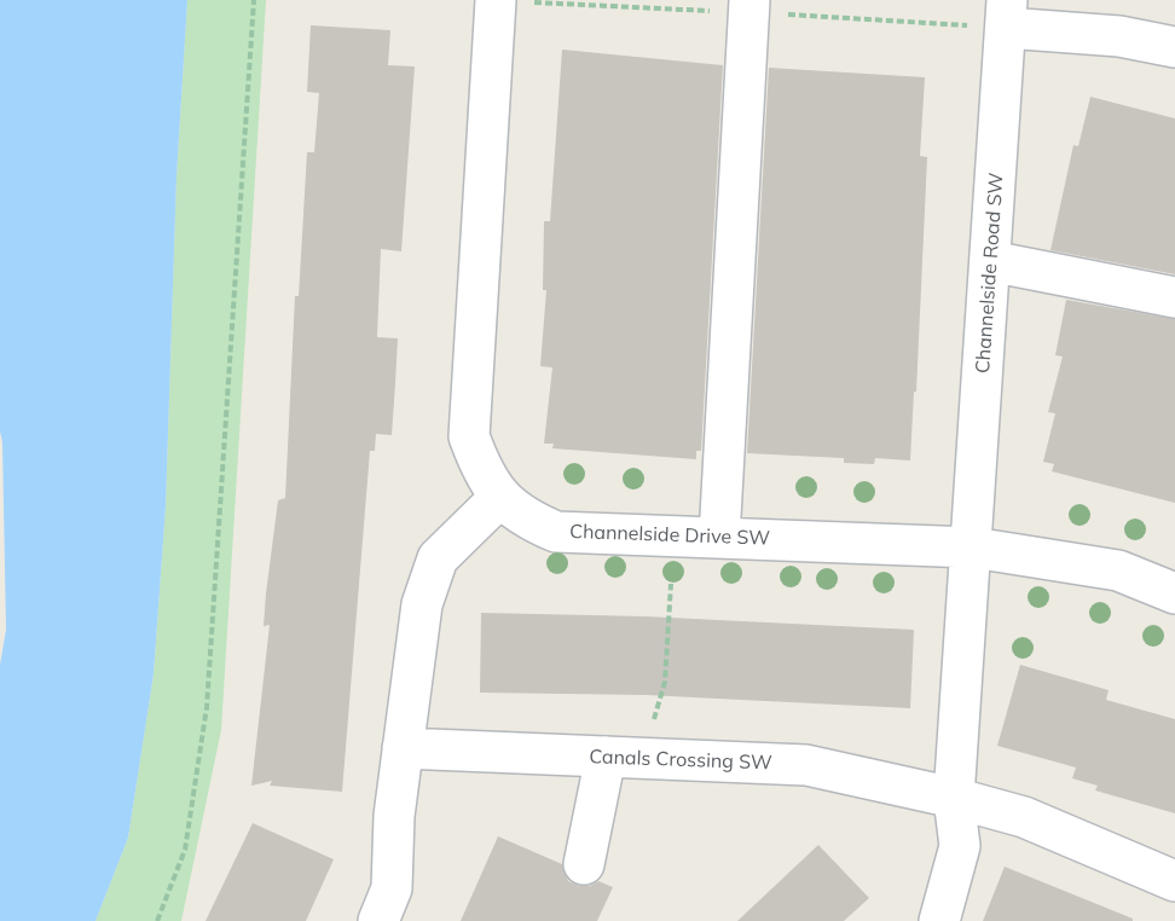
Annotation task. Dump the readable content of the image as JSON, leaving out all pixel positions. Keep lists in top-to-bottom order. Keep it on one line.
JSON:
{"streets":{"street":["Channelside Road SW","Channelside Drive SW","Canals Crossing SW"]},"crossings":[["Channelside Road SW","Channelside Drive SW"]]}
